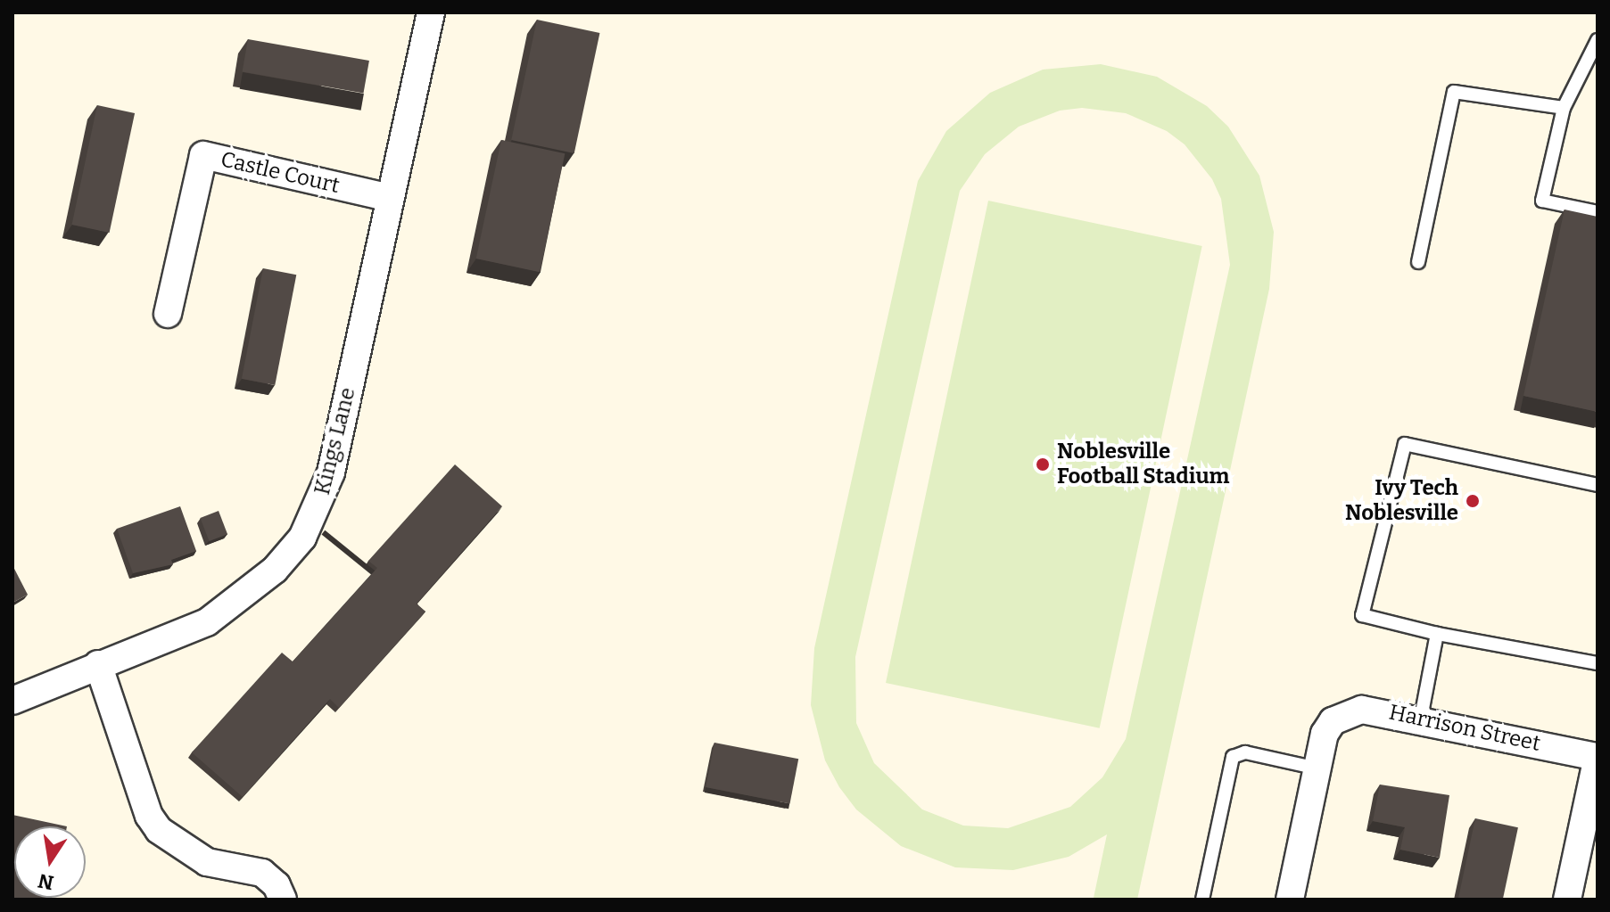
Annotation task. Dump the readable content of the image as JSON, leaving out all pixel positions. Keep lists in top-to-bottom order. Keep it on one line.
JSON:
{"streets":{"street":["Castle Court","Kings Lane","Harrison Street"]},"crossings":[["Castle Court","Kings Lane"]],"places":["Noblesville Football Stadium","Ivy Tech Noblesville"],"north":"bottom"}
